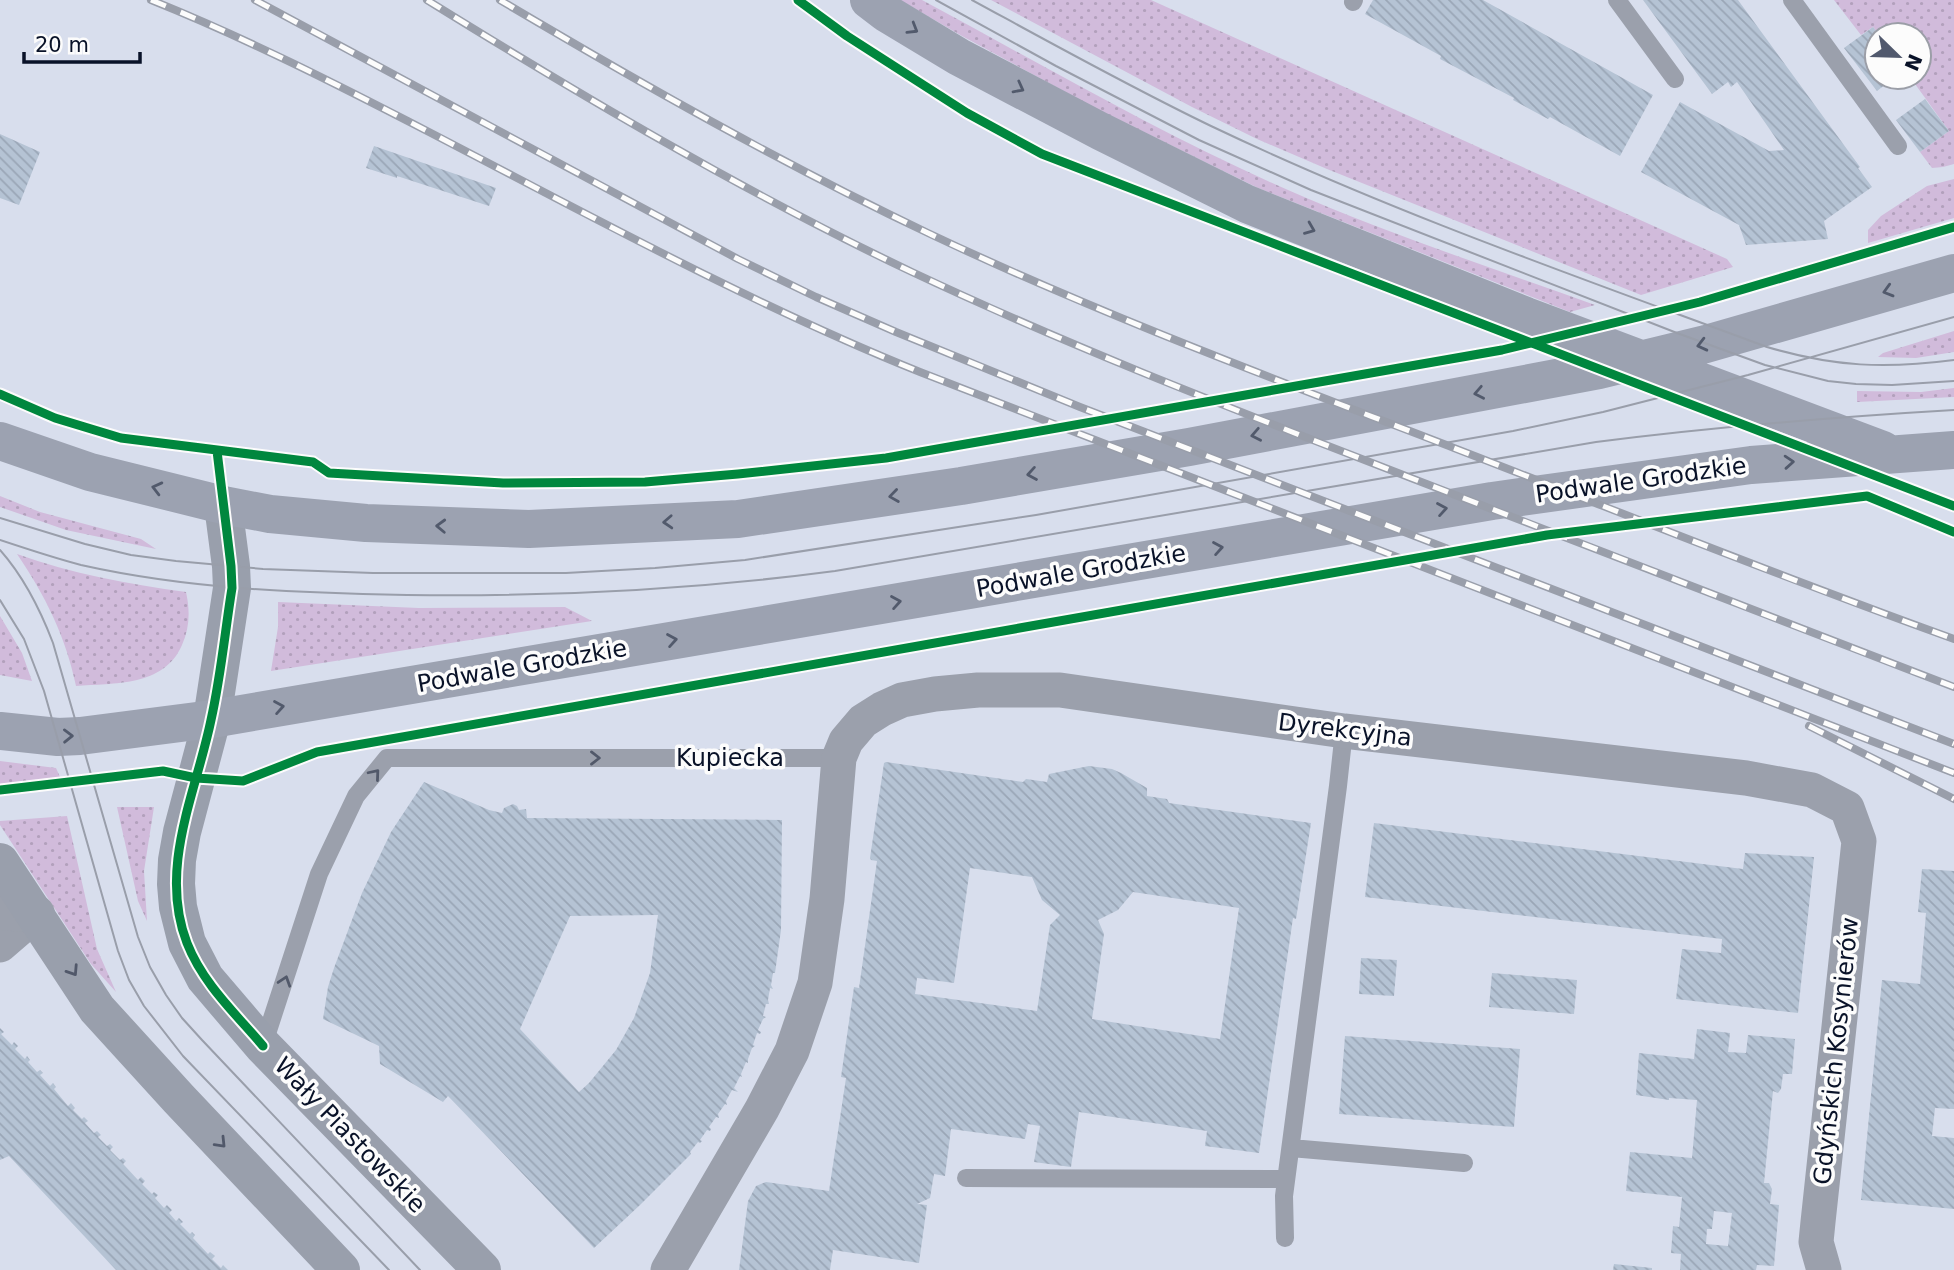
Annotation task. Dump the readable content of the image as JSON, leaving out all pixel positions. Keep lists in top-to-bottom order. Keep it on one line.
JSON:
{"streets":{"main road":["Podwale Grodzkie","Wały Piastowskie"],"street":["Dyrekcyjna","Gdyńskich Kosynierów"],"lane":["Kupiecka"]},"crossings":[["Podwale Grodzkie","Wały Piastowskie"],["Dyrekcyjna","Kupiecka"],["Dyrekcyjna","Gdyńskich Kosynierów"],["Kupiecka","Wały Piastowskie"]],"one_way":["Kupiecka"],"scale_bar":"20 m","north":"bottom right"}
